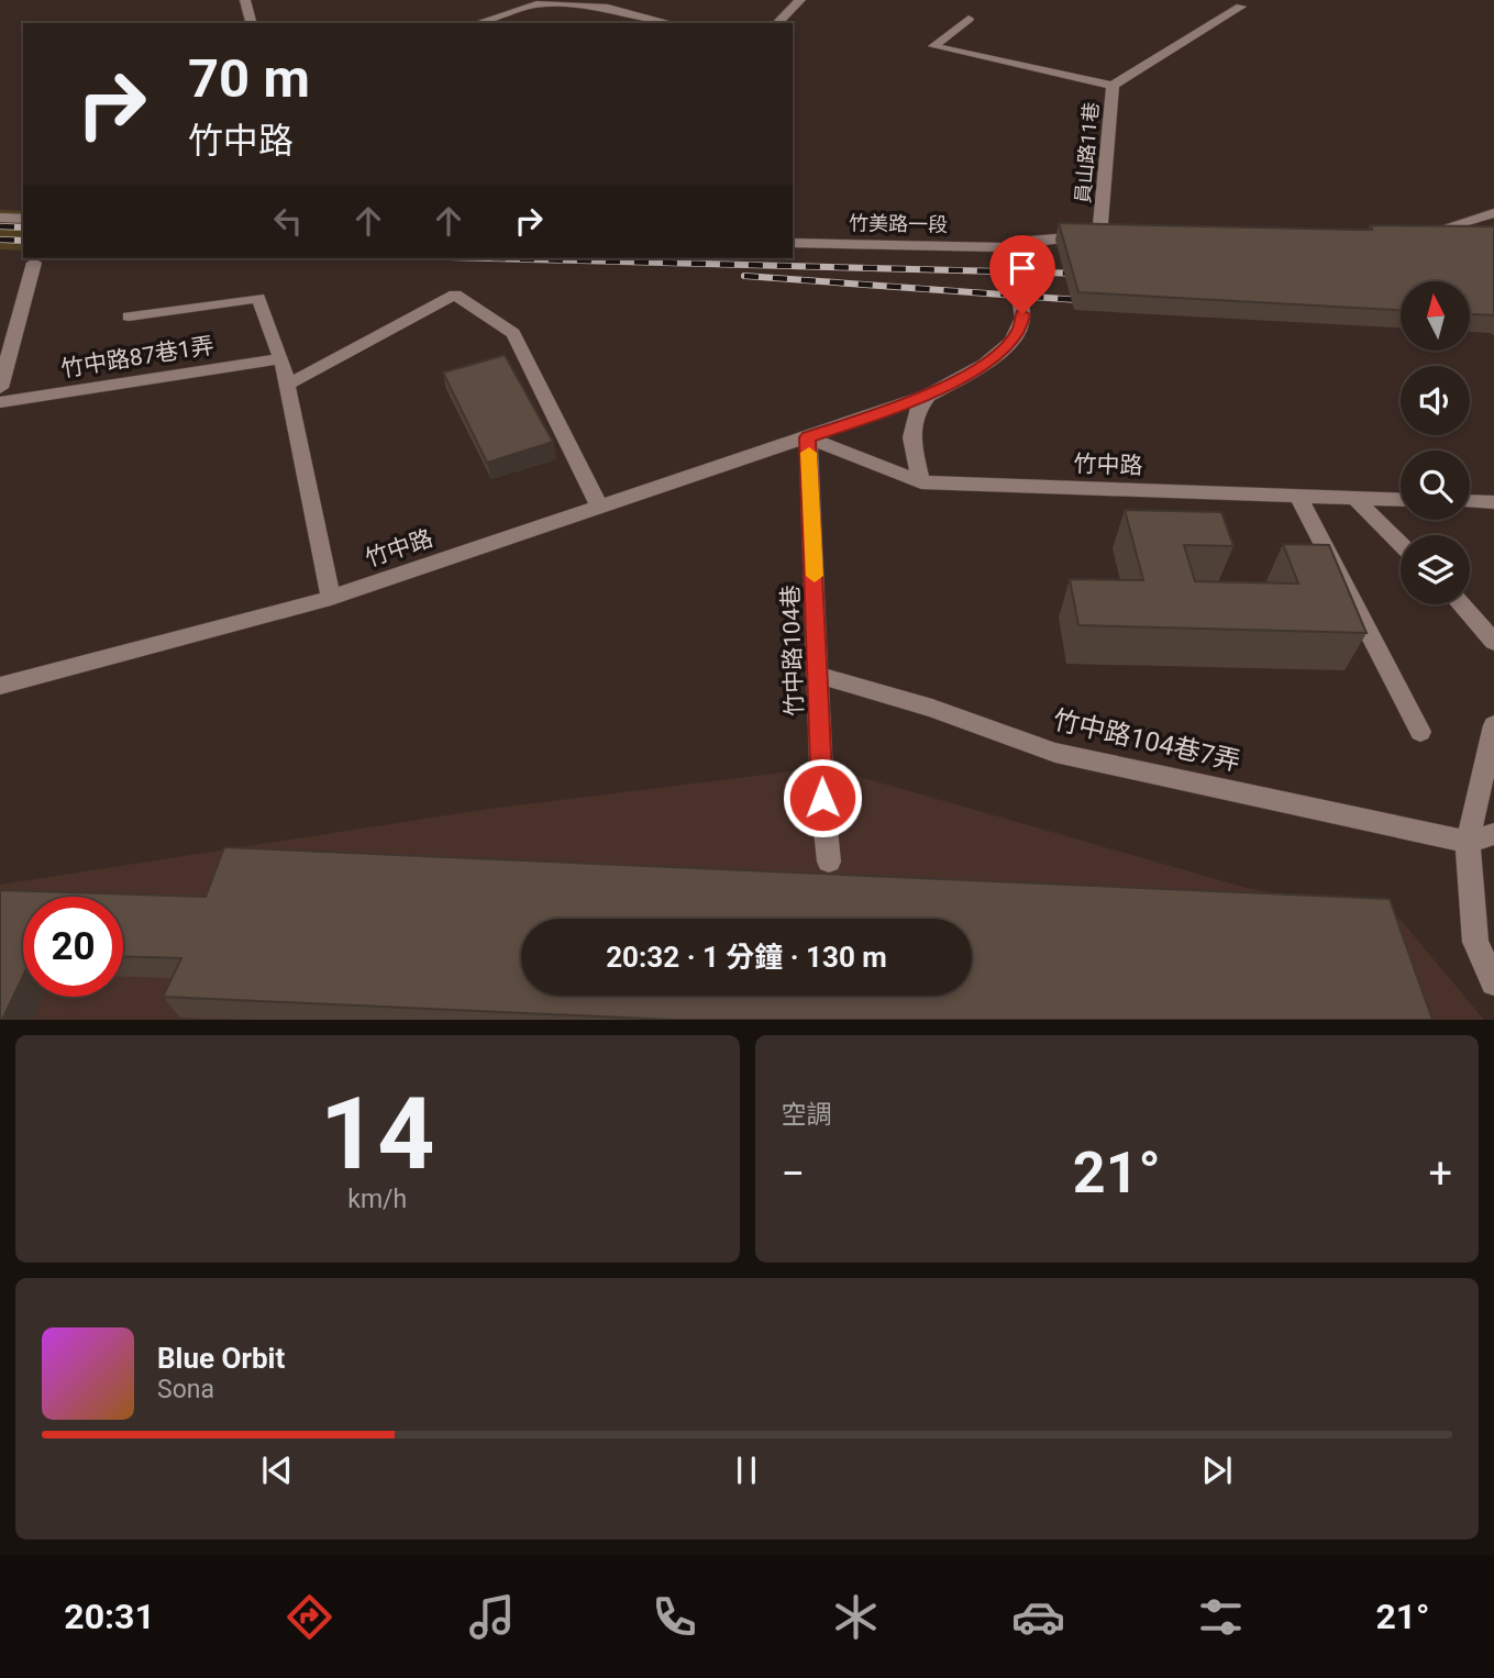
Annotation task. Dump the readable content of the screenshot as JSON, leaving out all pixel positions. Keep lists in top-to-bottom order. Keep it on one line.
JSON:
{"streets":{"street":["員山路11巷","竹美路一段","竹中路87巷1弄","竹中路","竹中路104巷","竹中路104巷7弄"]},"crossings":[["員山路11巷","竹美路一段"],["竹美路一段","竹中路"],["竹中路","竹中路104巷"],["竹中路104巷","竹中路104巷7弄"]],"north":"top","page":{"turn":["70 m","竹中路"],"limit":"20","trip":"20:32 · 1 分鐘 · 130 m","tile":[["14","km/h"],"空調"],"heat":["−","21°","+"],"song":["Blue Orbit","Sona"],"tabs":["20:31","21°"]}}
